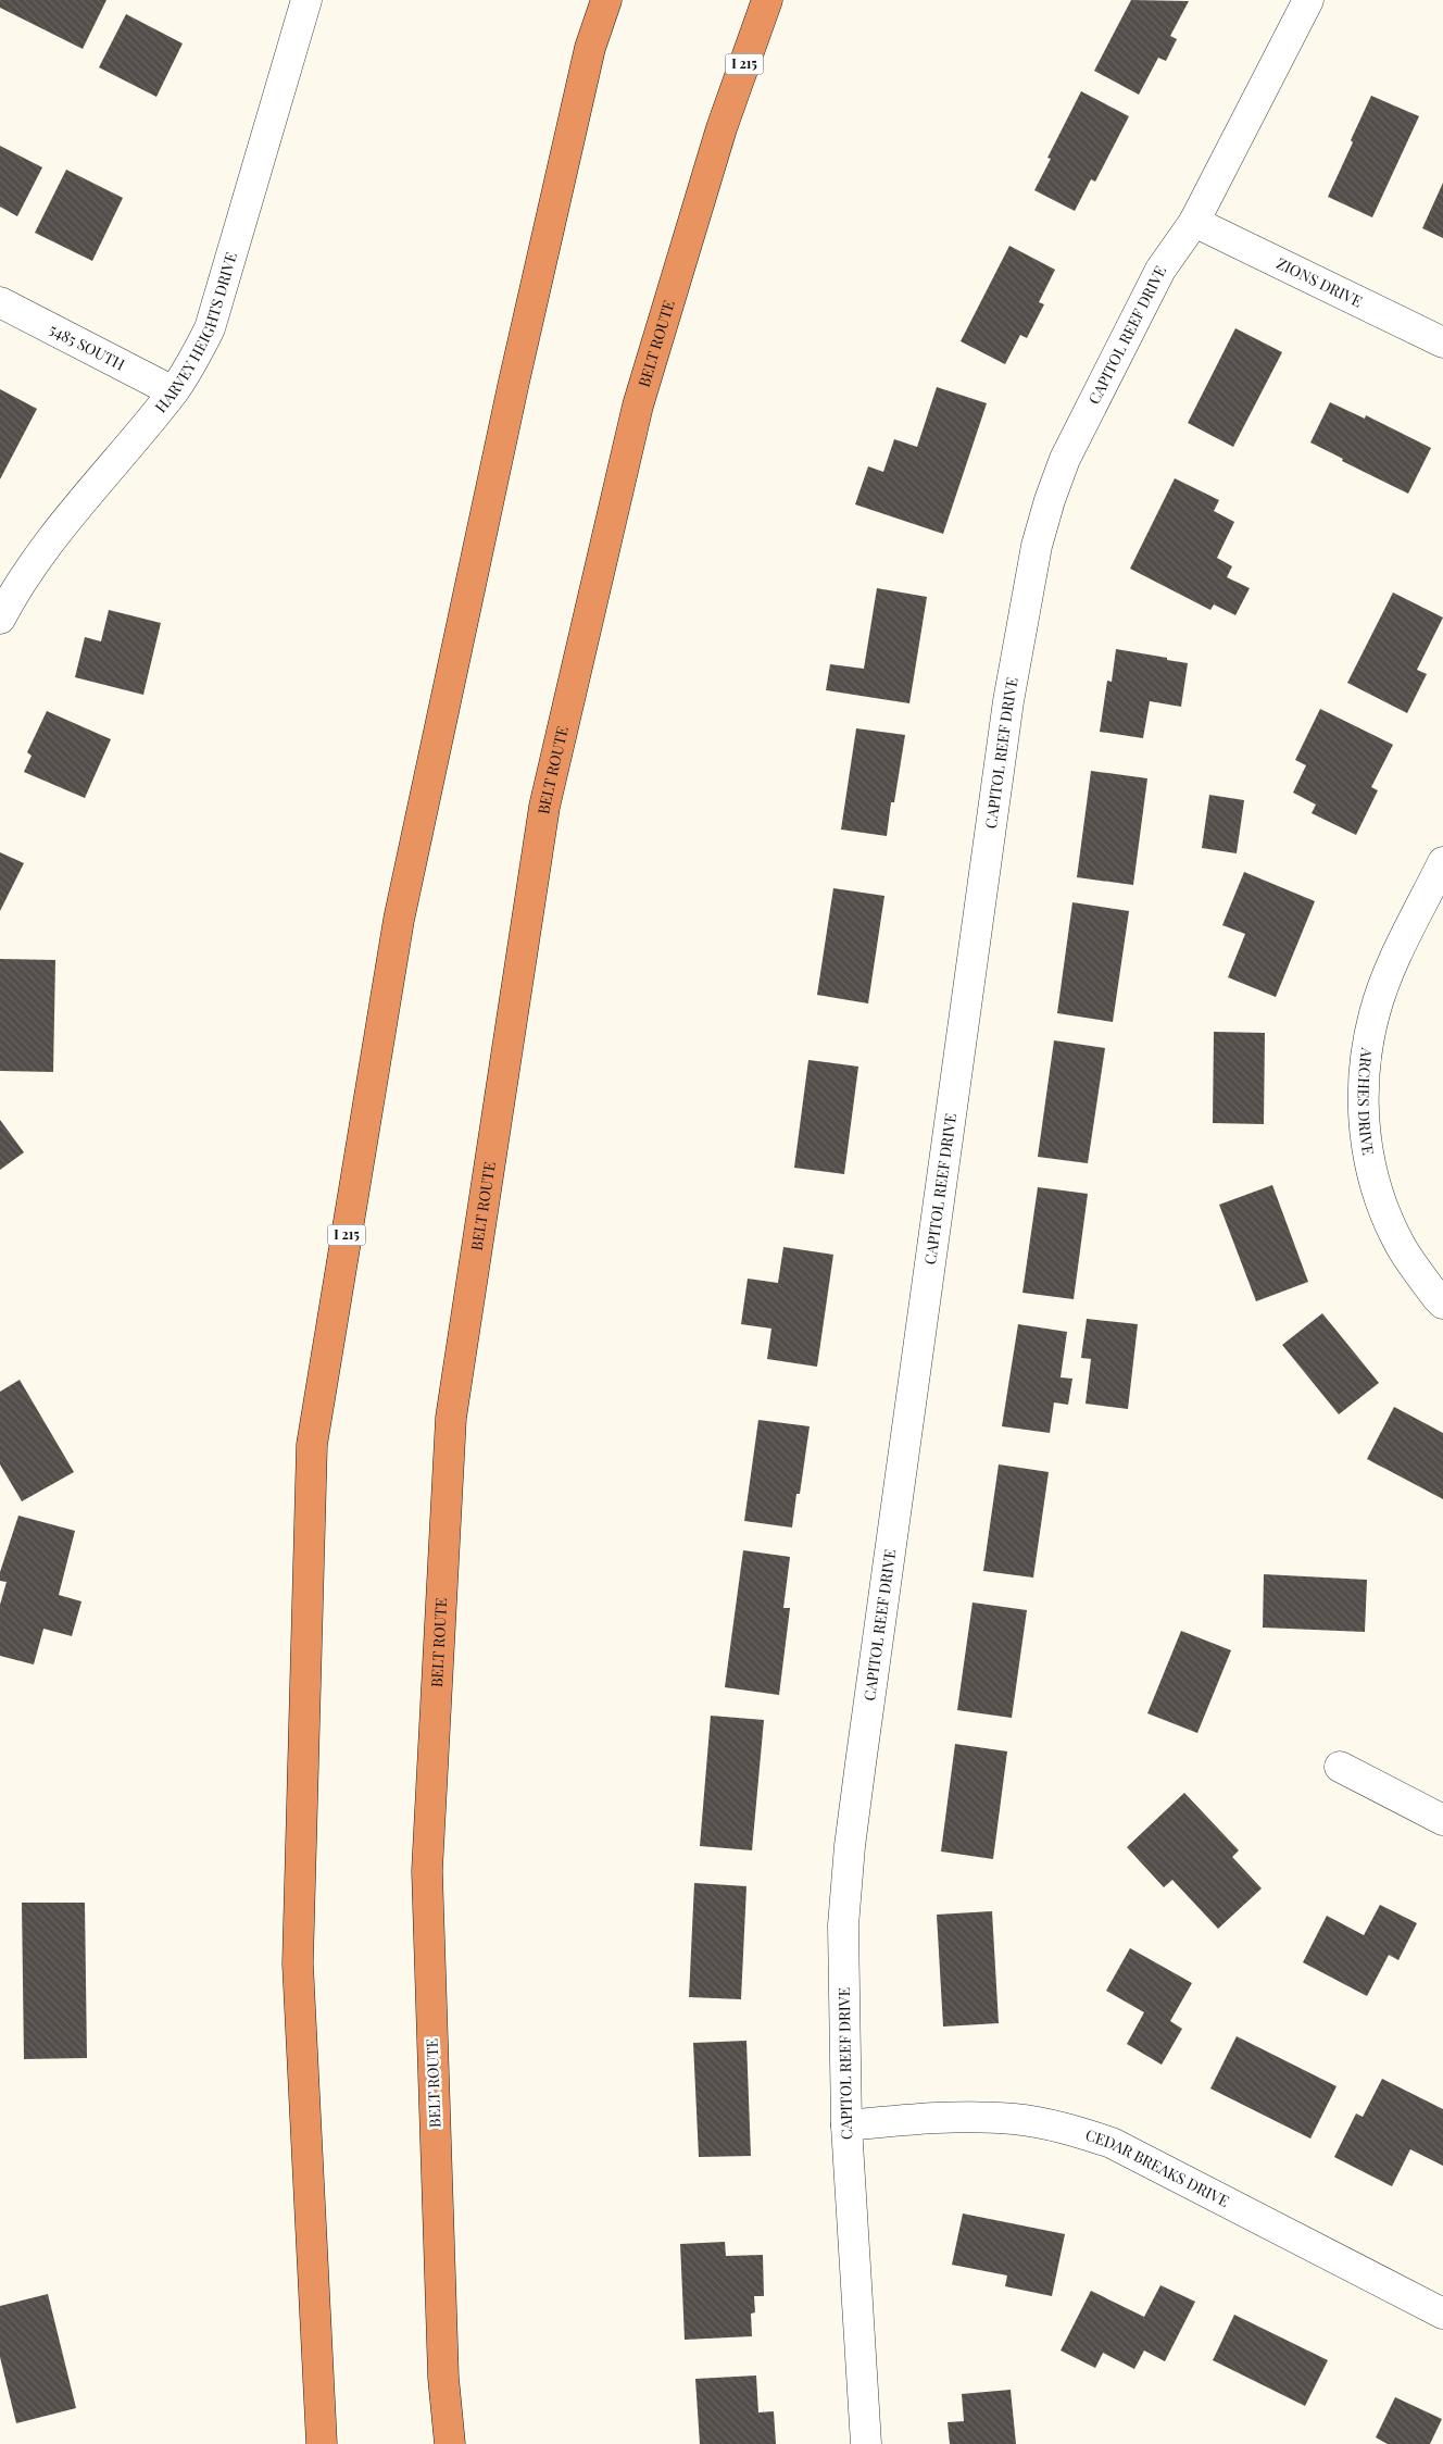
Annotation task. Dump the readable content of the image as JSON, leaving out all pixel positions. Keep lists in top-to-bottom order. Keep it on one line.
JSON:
{"streets":{"highway":["I 215","BELT ROUTE"],"street":["ZIONS DRIVE","HARVEY HEIGHTS DRIVE","CAPITOL REEF DRIVE","5485 SOUTH","ARCHES DRIVE","CEDAR BREAKS DRIVE"]},"crossings":[["ZIONS DRIVE","CAPITOL REEF DRIVE"],["HARVEY HEIGHTS DRIVE","5485 SOUTH"],["CAPITOL REEF DRIVE","CEDAR BREAKS DRIVE"]]}
